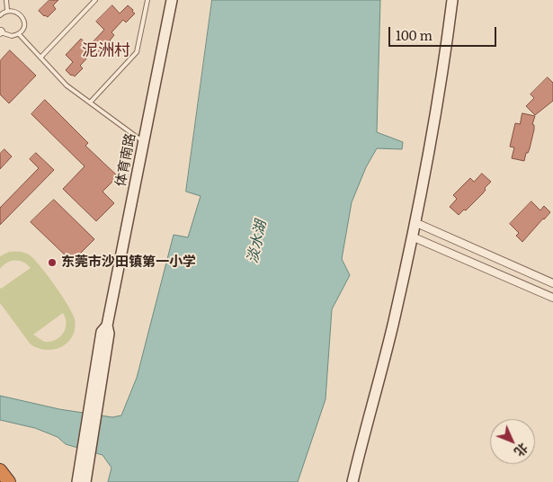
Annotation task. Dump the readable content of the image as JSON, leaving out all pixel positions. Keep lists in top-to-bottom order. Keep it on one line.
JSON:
{"streets":{"street":["体育南路"]},"districts":["泥洲村"],"water":["淡水湖"],"places":["东莞市沙田镇第一小学"],"scale_bar":"100 m","north":"bottom right"}
